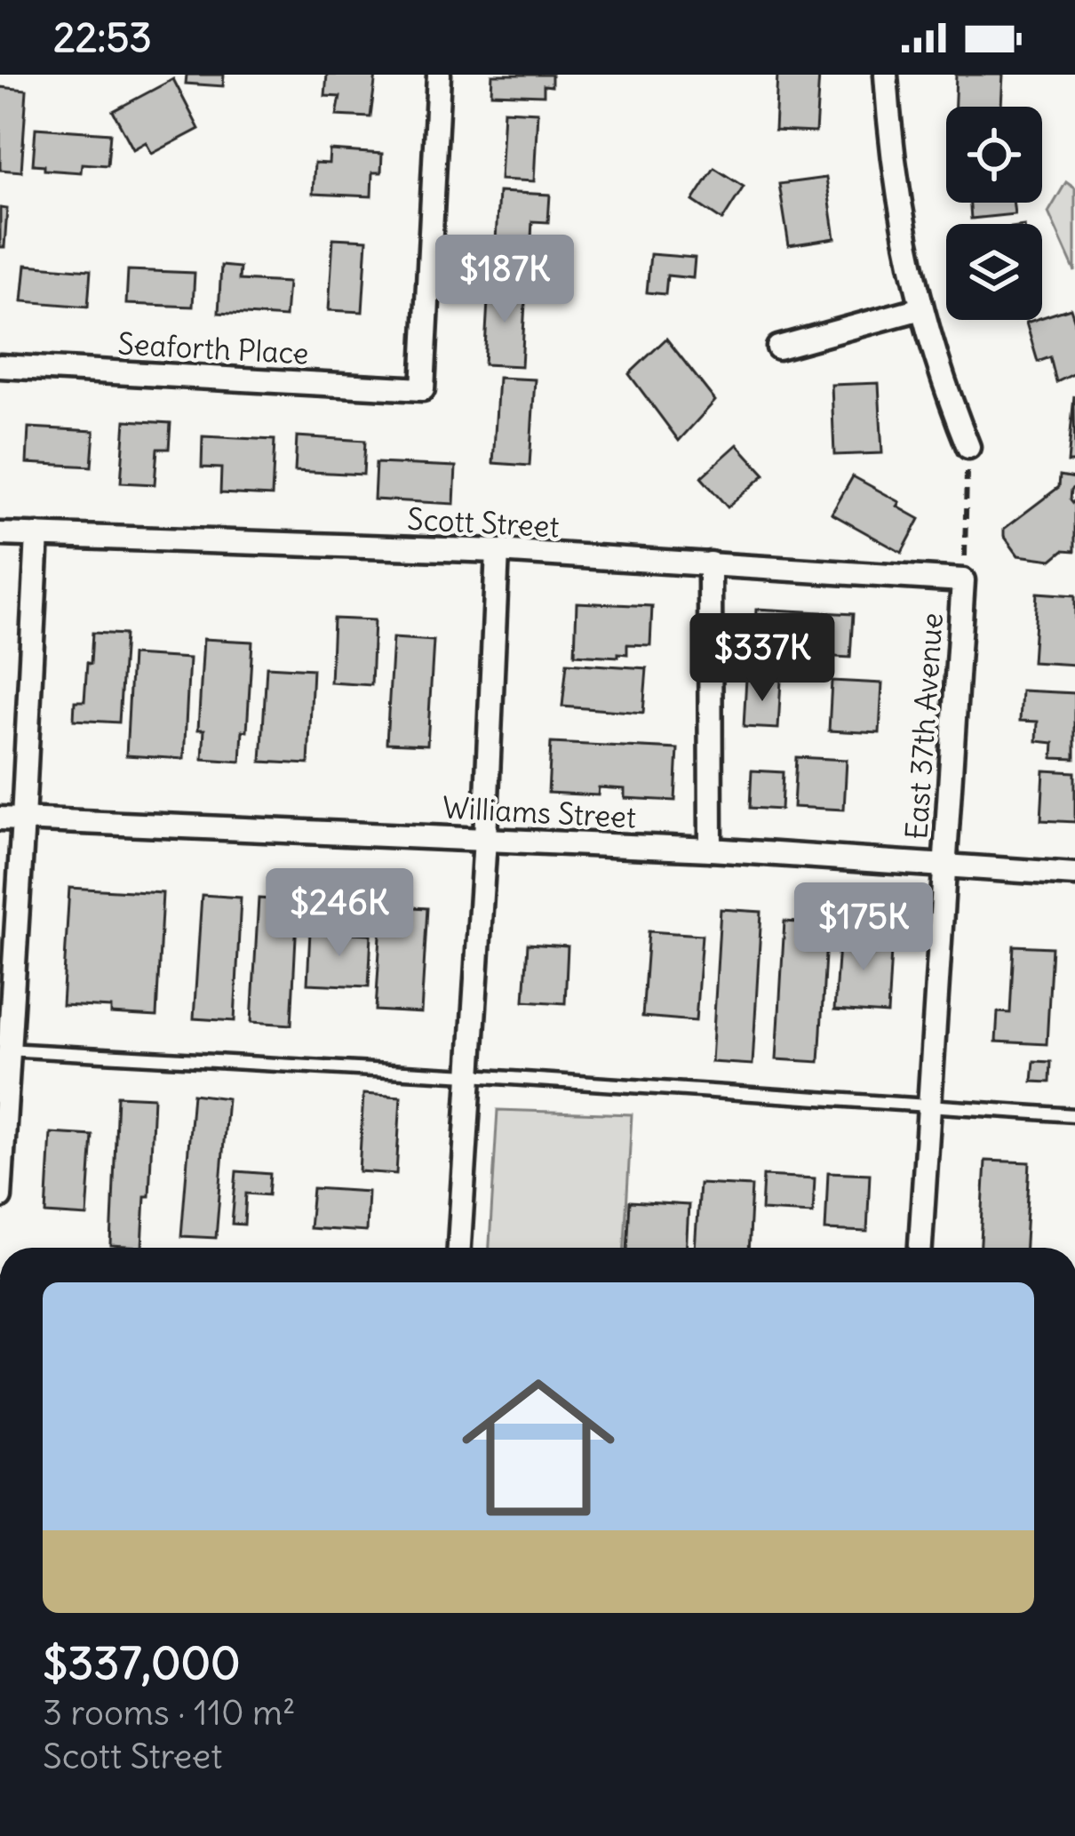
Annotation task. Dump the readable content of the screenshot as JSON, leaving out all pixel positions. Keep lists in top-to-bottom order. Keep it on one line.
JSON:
{"streets":{"street":["Seaforth Place","Scott Street","East 37th Avenue","Williams Street"]},"crossings":[["Scott Street","East 37th Avenue"],["East 37th Avenue","Williams Street"]],"page":{"status":"22:53","price":["$187K","$337K","$246K","$175K"],"list":[{"name":"$337,000","note":"3 rooms · 110 m² · Scott Street"}]}}
